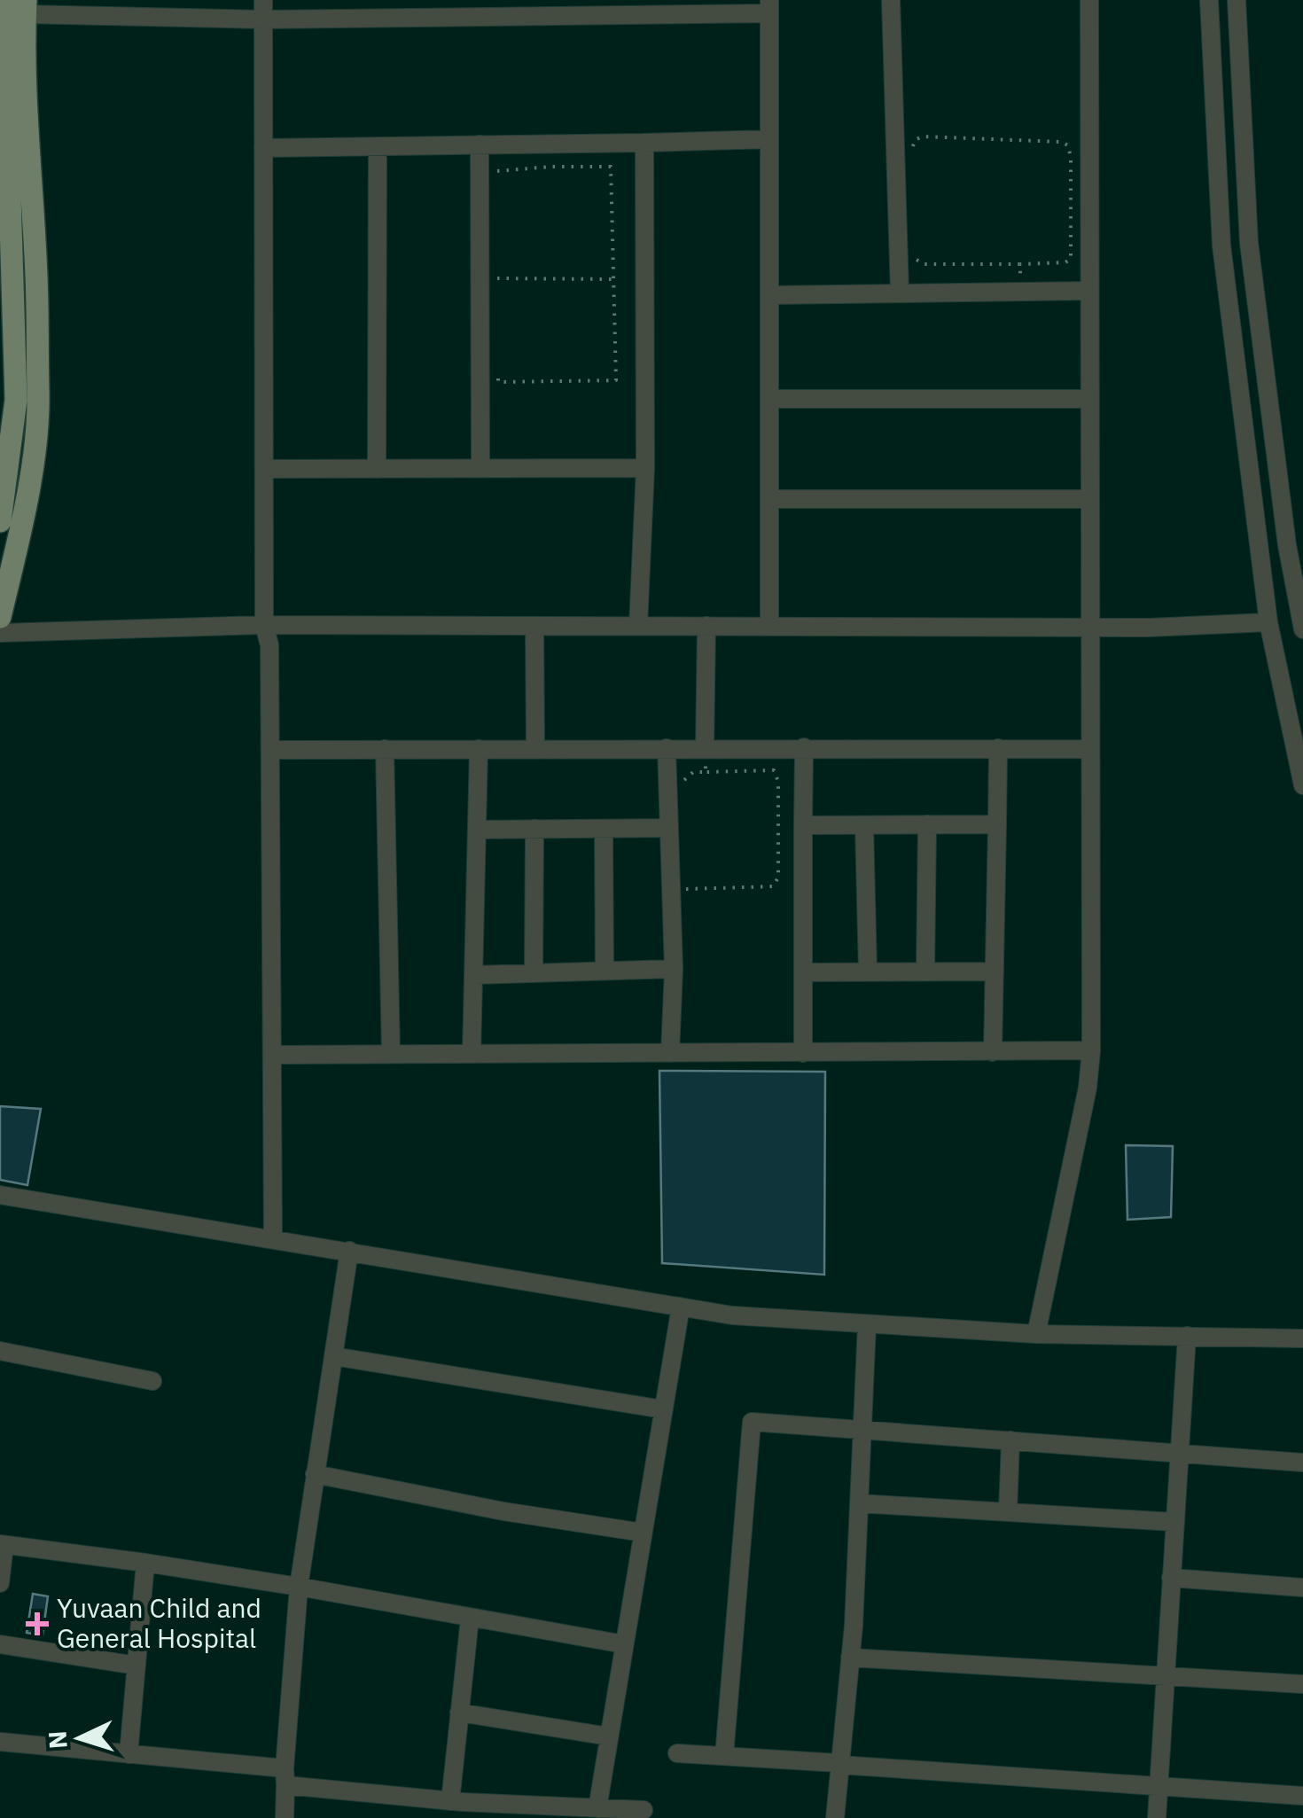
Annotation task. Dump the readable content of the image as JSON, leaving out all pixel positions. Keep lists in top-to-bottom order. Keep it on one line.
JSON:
{"places":{"health":["Yuvaan Child and General Hospital"]},"north":"left"}
